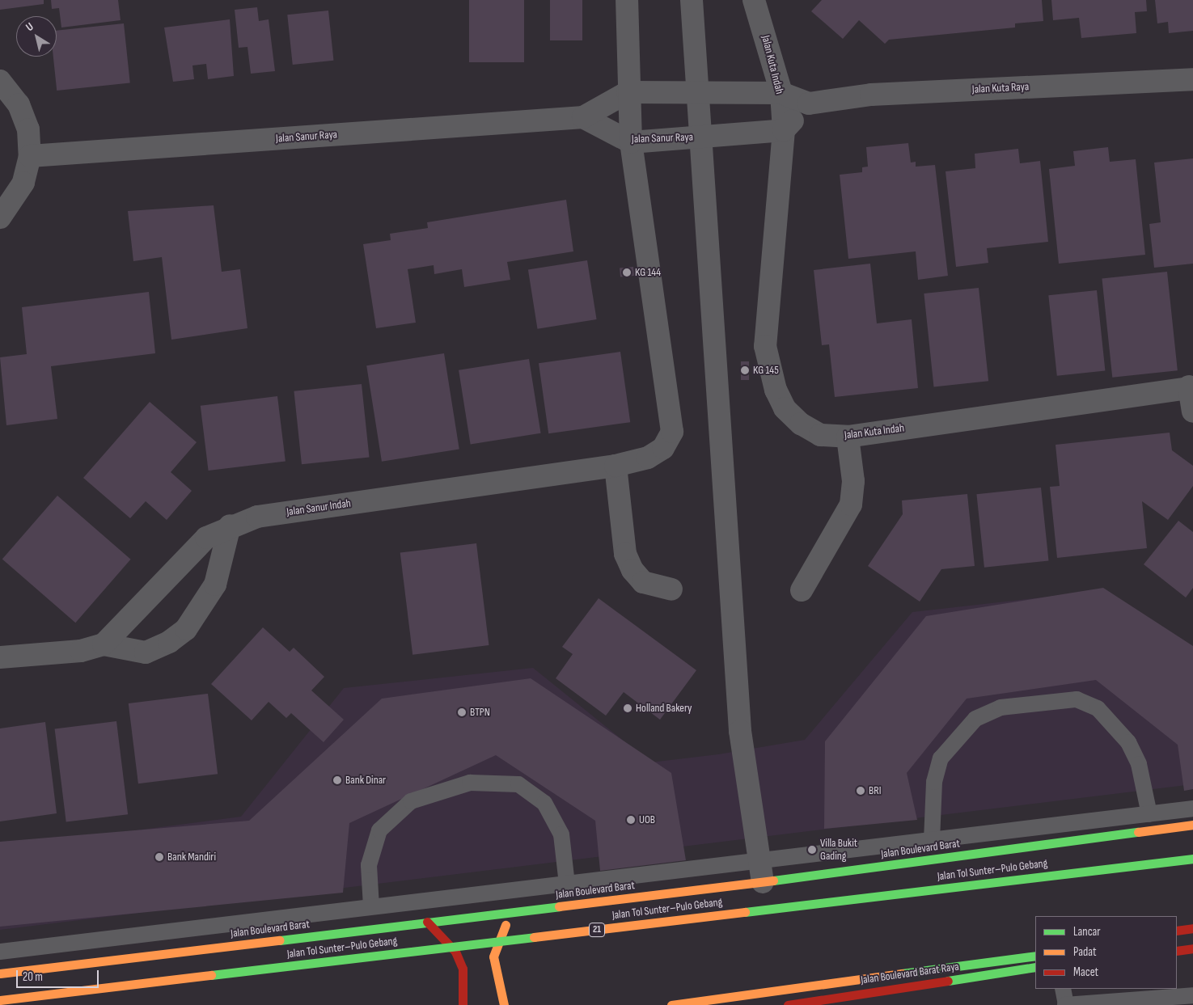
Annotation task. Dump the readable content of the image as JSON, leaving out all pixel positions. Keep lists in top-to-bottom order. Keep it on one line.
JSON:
{"streets":{"main road":["Jalan Boulevard Barat","Jalan Tol Sunter–Pulo Gebang","21","Jalan Boulevard Barat Raya"],"street":["Jalan Kuta Indah","Jalan Kuta Raya","Jalan Sanur Raya","Jalan Sanur Indah"]},"crossings":[["Jalan Kuta Indah","Jalan Kuta Raya"],["Jalan Kuta Raya","Jalan Sanur Raya"],["Jalan Sanur Raya","Jalan Sanur Indah"]],"places":["KG 144","KG 145","Holland Bakery","BTPN","Bank Dinar","BRI","UOB","Villa Bukit Gading","Bank Mandiri"],"legend":["Lancar","Padat","Macet"],"scale_bar":"20 m","north":"top left"}
